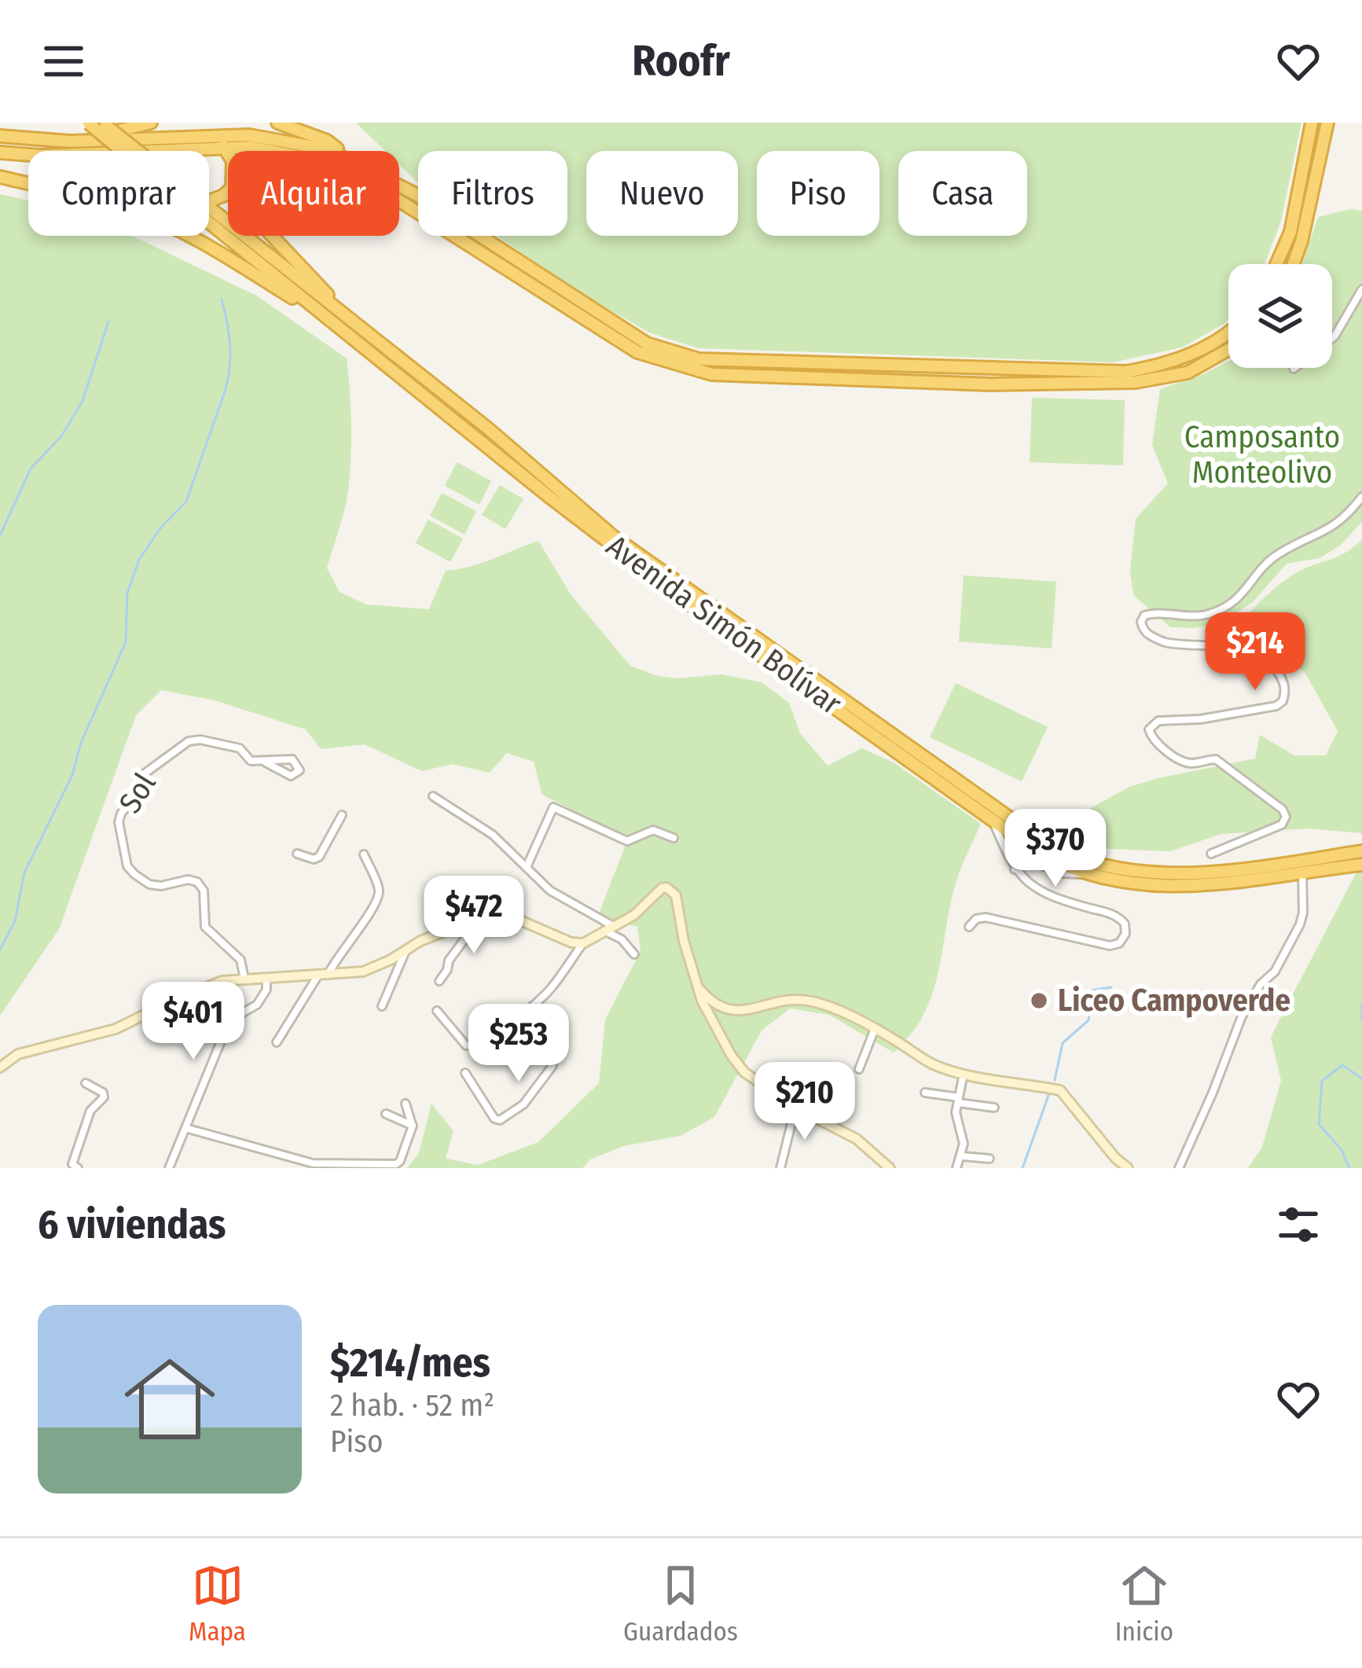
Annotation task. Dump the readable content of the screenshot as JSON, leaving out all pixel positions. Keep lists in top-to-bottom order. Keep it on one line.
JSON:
{"streets":{"highway":["Avenida Simón Bolívar"],"street":["Sol"]},"parks":["Camposanto Monteolivo"],"places":["Liceo Campoverde"],"page":{"header":"Roofr","chip":["Comprar","Alquilar","Filtros","Nuevo","Piso","Casa"],"price":["$214","$370","$472","$401","$253","$210"],"heading":"6 viviendas","list":[{"name":"$214/mes","note":"2 hab. · 52 m² · Piso"}],"tabs":["Mapa","Guardados","Inicio"]}}
